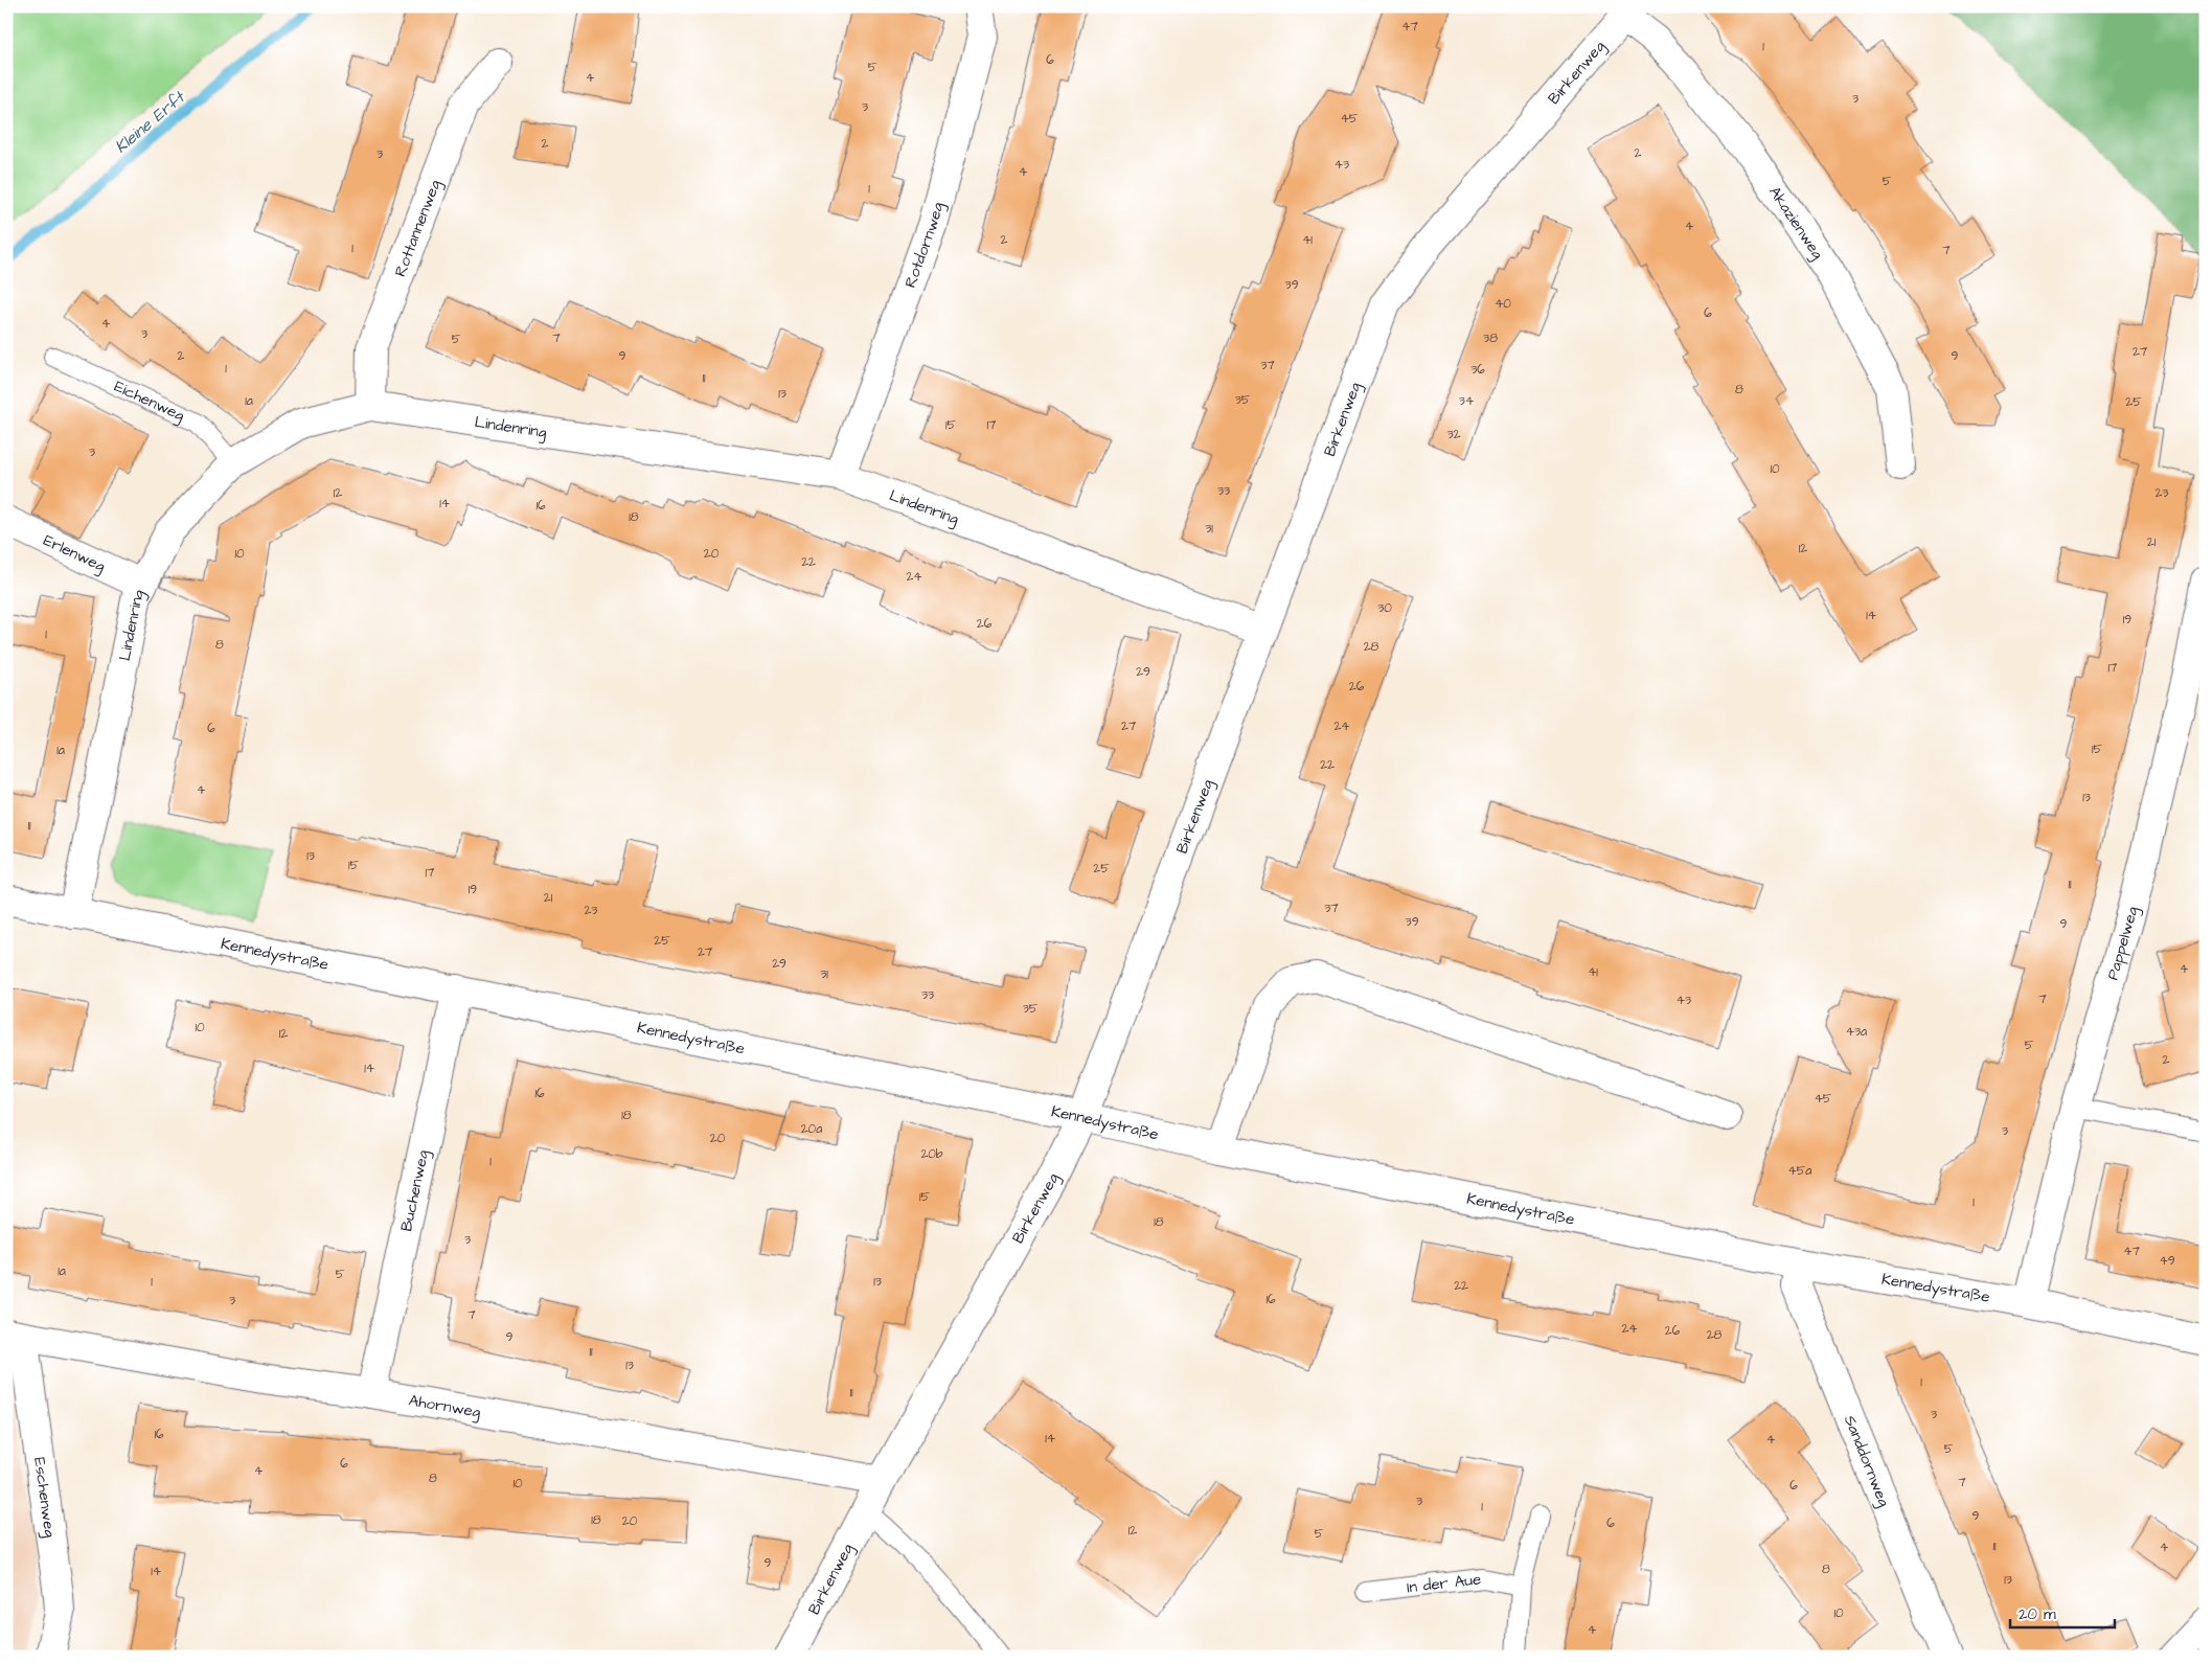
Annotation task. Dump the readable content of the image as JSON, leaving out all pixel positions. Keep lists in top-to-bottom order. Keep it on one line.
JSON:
{"streets":{"street":["Birkenweg","Akazienweg","Rottannenweg","Rotdornweg","Lindenring","Erlenweg","Pappelweg","Kennedystraße","Buchenweg","Ahornweg","Sanddornweg","Eschenweg"],"lane":["Eichenweg","In der Aue"]},"crossings":[["Birkenweg","Akazienweg"],["Birkenweg","Lindenring"],["Birkenweg","Kennedystraße"],["Birkenweg","Ahornweg"],["Rottannenweg","Lindenring"],["Rotdornweg","Lindenring"],["Eichenweg","Lindenring"],["Lindenring","Erlenweg"],["Lindenring","Kennedystraße"],["Pappelweg","Kennedystraße"],["Kennedystraße","Buchenweg"],["Kennedystraße","Sanddornweg"],["Buchenweg","Ahornweg"],["Ahornweg","Eschenweg"]],"water":["Kleine Erft"],"house_numbers":["47","1","6","5","4","3","3","45","2","2","3","43","4","5","1","4","2","41","1","7","39","40","6","4","3","7","38","5","27","2","9","9","37","1","36","11","8","13","35","1a","34","25","15","17","32","3","10","33","12","23","14","16","18","31","21","12","10","20","22","24","30","14","19","26","1","8","28","17","29","26","27","24","6","15","1a","22","4","13","11","13","15","25","17","11","19","21","37","23","39","9","25","27","29","4","41","31","33","7","43","35","10","43a","12","5","2","14","16","45","18","20a","3","20","20b","1","45a","15","1","18","3","47","49","1a","5","1","13","22","16","3","7","24","26","28","9","11","13","1","11","3","16","14","4","5","6","4","8","7","10","6","3","1","9","18","20","6","12","5","11","4","9","8","14","13","10","4"],"scale_bar":"20 m"}
